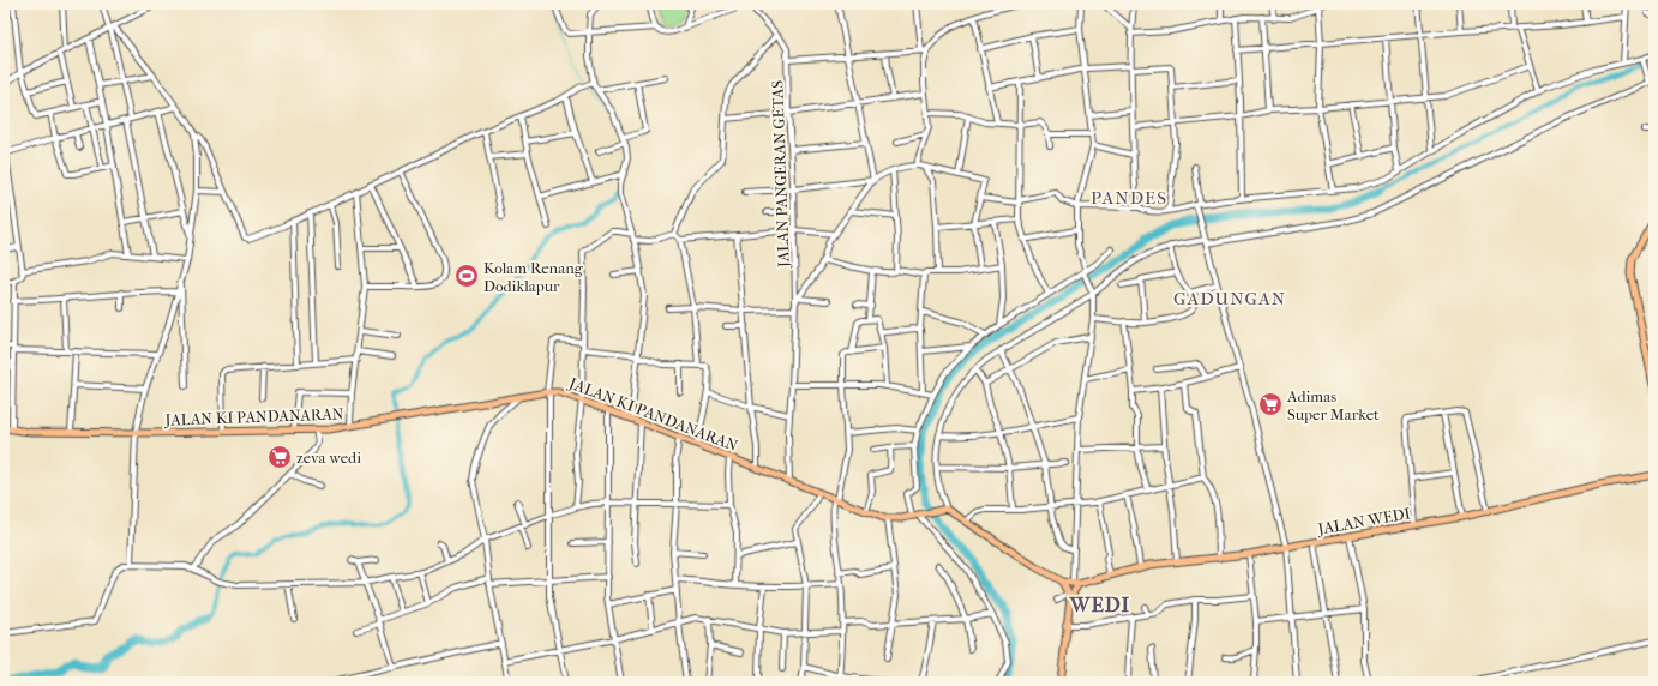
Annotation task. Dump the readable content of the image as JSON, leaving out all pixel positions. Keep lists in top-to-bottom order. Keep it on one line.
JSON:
{"streets":{"main road":["JALAN KI PANDANARAN","JALAN WEDI"],"street":["JALAN PANGERAN GETAS"]},"crossings":[["JALAN PANGERAN GETAS","JALAN KI PANDANARAN"]],"districts":["PANDES","GADUNGAN","WEDI"],"places":{"sports":["Kolam Renang Dodiklapur"],"supermarket":["Adimas Super Market","zeva wedi"]}}
